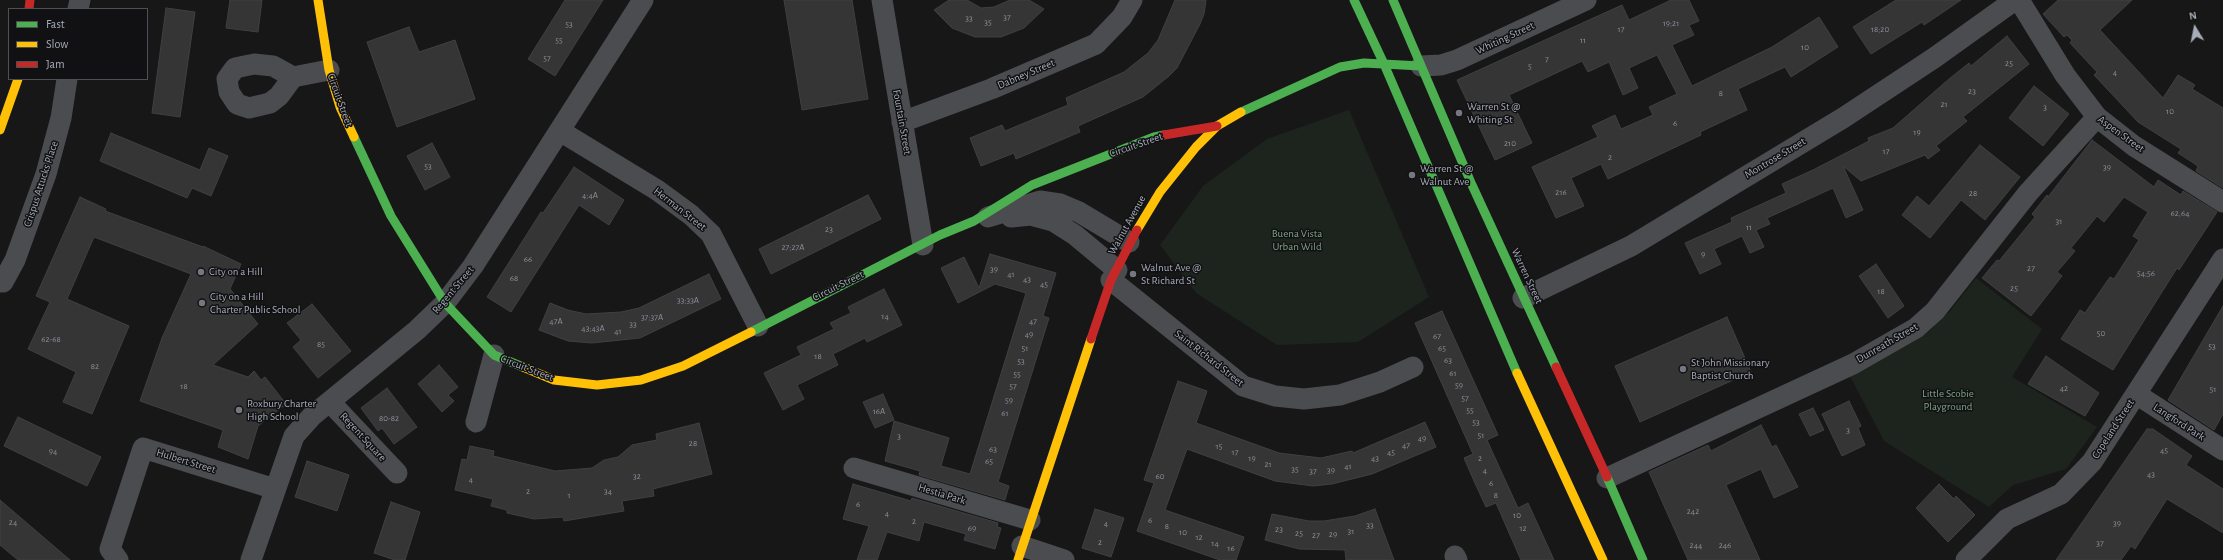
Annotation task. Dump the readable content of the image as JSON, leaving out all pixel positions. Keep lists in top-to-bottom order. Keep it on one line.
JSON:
{"streets":{"street":["Whiting Street","Dabney Street","Circuit Street","Fountain Street","Aspen Street","Montrose Street","Crispus Attucks Place","Herman Street","Walnut Avenue","Warren Street","Regent Street","Dunreath Street","Saint Richard Street","Langford Park","Copeland Street","Regent Square","Hulbert Street","Hestia Park"]},"crossings":[["Whiting Street","Walnut Avenue"],["Whiting Street","Warren Street"],["Dabney Street","Fountain Street"],["Circuit Street","Fountain Street"],["Circuit Street","Herman Street"],["Circuit Street","Walnut Avenue"],["Circuit Street","Regent Street"],["Circuit Street","Saint Richard Street"],["Aspen Street","Dunreath Street"],["Montrose Street","Warren Street"],["Herman Street","Regent Street"],["Walnut Avenue","Warren Street"],["Walnut Avenue","Saint Richard Street"],["Walnut Avenue","Hestia Park"],["Warren Street","Dunreath Street"],["Regent Street","Regent Square"],["Regent Street","Hulbert Street"],["Langford Park","Copeland Street"]],"parks":["Buena Vista Urban Wild","Little Scobie Playground"],"places":["Warren St @ Whiting St","Warren St @ Walnut Ave","City on a Hill","Walnut Ave @ St Richard St","City on a Hill Charter Public School","St John Missionary Baptist Church","Roxbury Charter High School"],"house_numbers":["37","33","35","19;21","53","17","18;20","55","11","10","57","7","25","5","4","23","8","21","3","10","6","19","210","17","2","53","39","216","28","4;4A","62,64","31","11","23","27;27A","9","66","27","39","54;56","41","68","43","45","25","18","33;33A","14","37;37A","47A","47","33","43;43A","41","50","49","67","62-68","85","53","51","65","18","63","53","82","61","55","59","18","57","42","51","57","59","55","16A","61","80-82","53","3","51","3","49","28","47","15","63","45","94","17","45","19","43","2","65","21","41","35","39","4","37","43","32","60","4","6","2","34","1","8","6","242","4","10","6","2","24","4","39","33","8","69","12","23","31","10","25","29","27","12","2","14","37","244","246","16"],"legend":["Fast","Slow","Jam"],"north":"top"}
